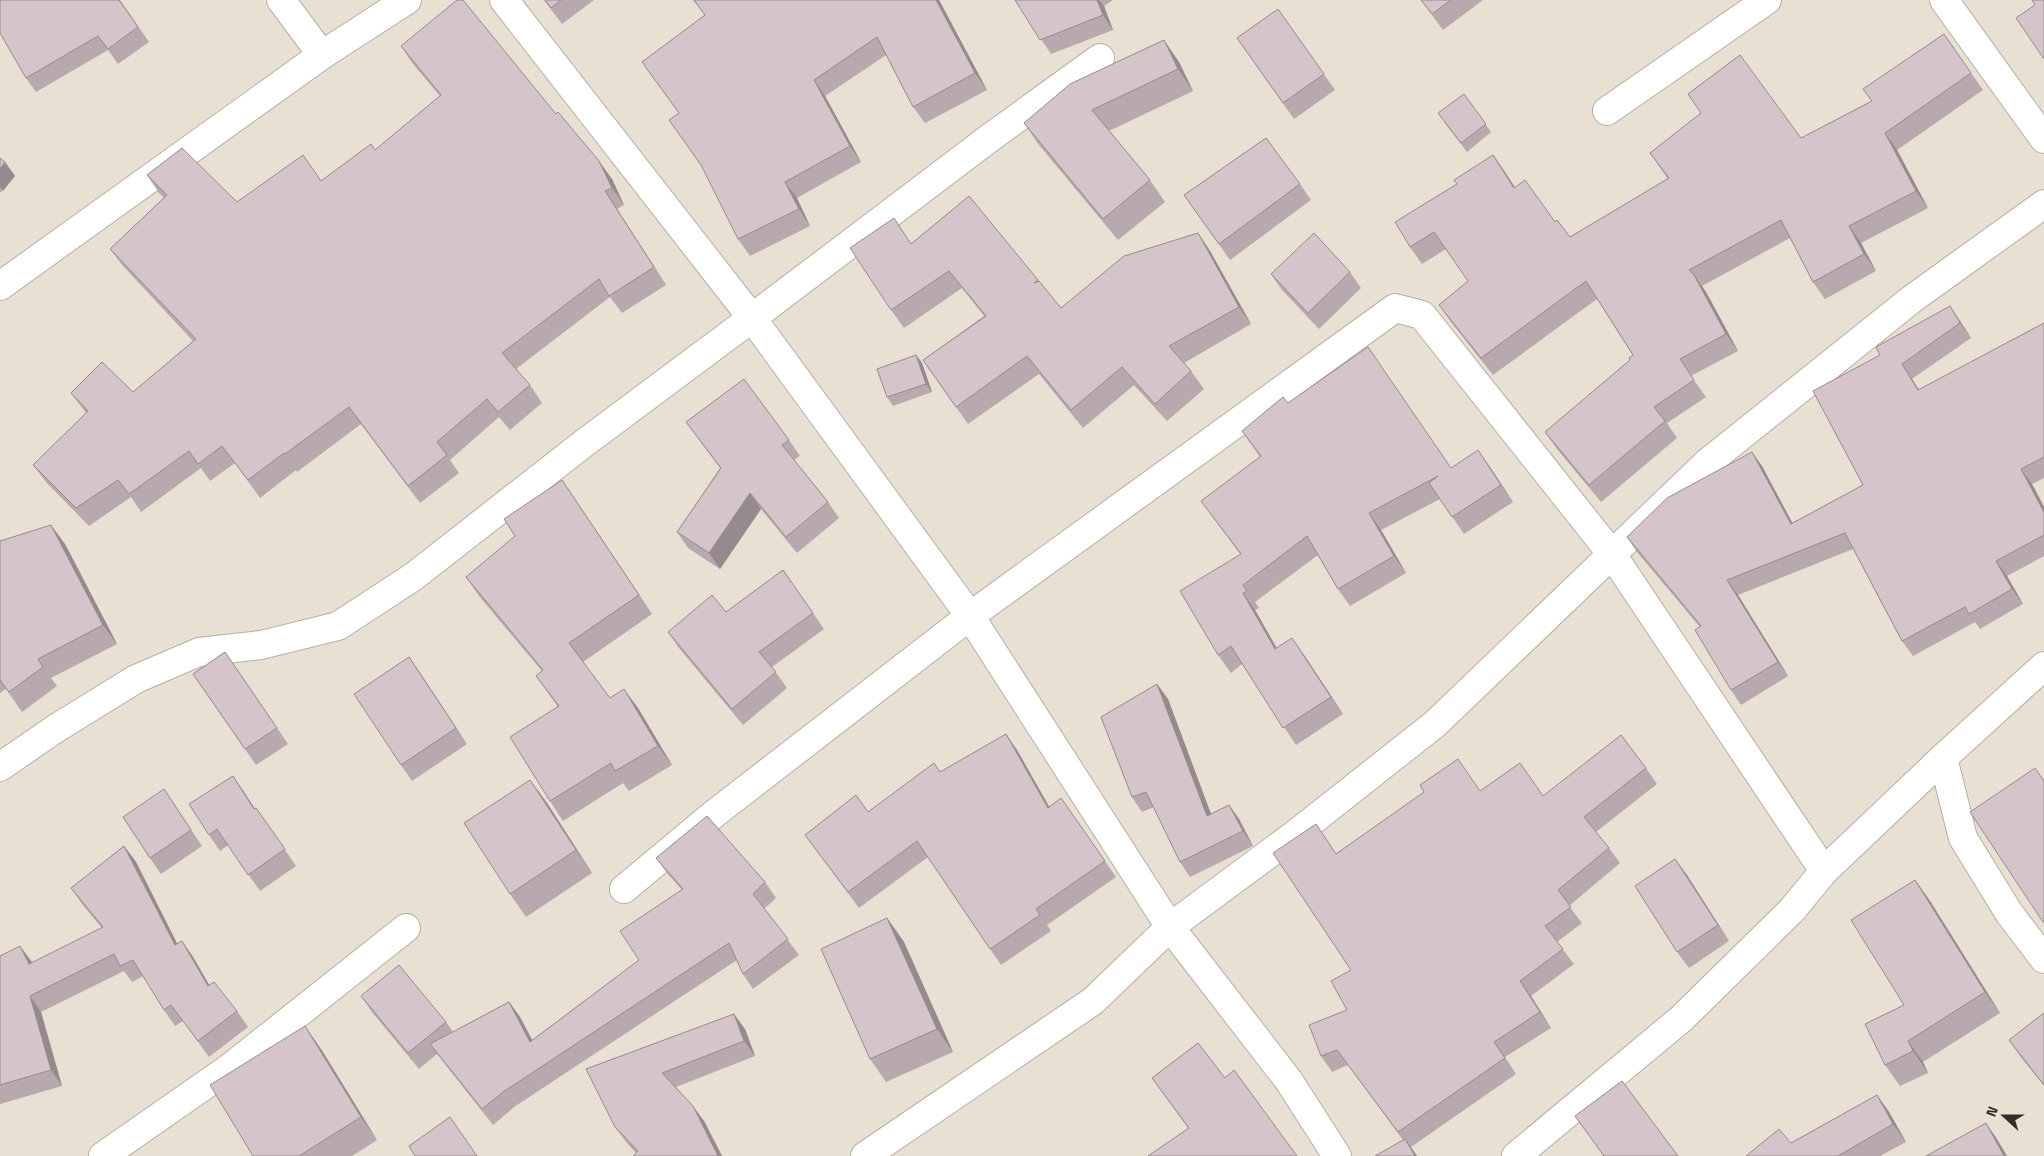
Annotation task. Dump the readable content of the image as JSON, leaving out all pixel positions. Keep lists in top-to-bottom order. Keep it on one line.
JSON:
{"north":"left"}
